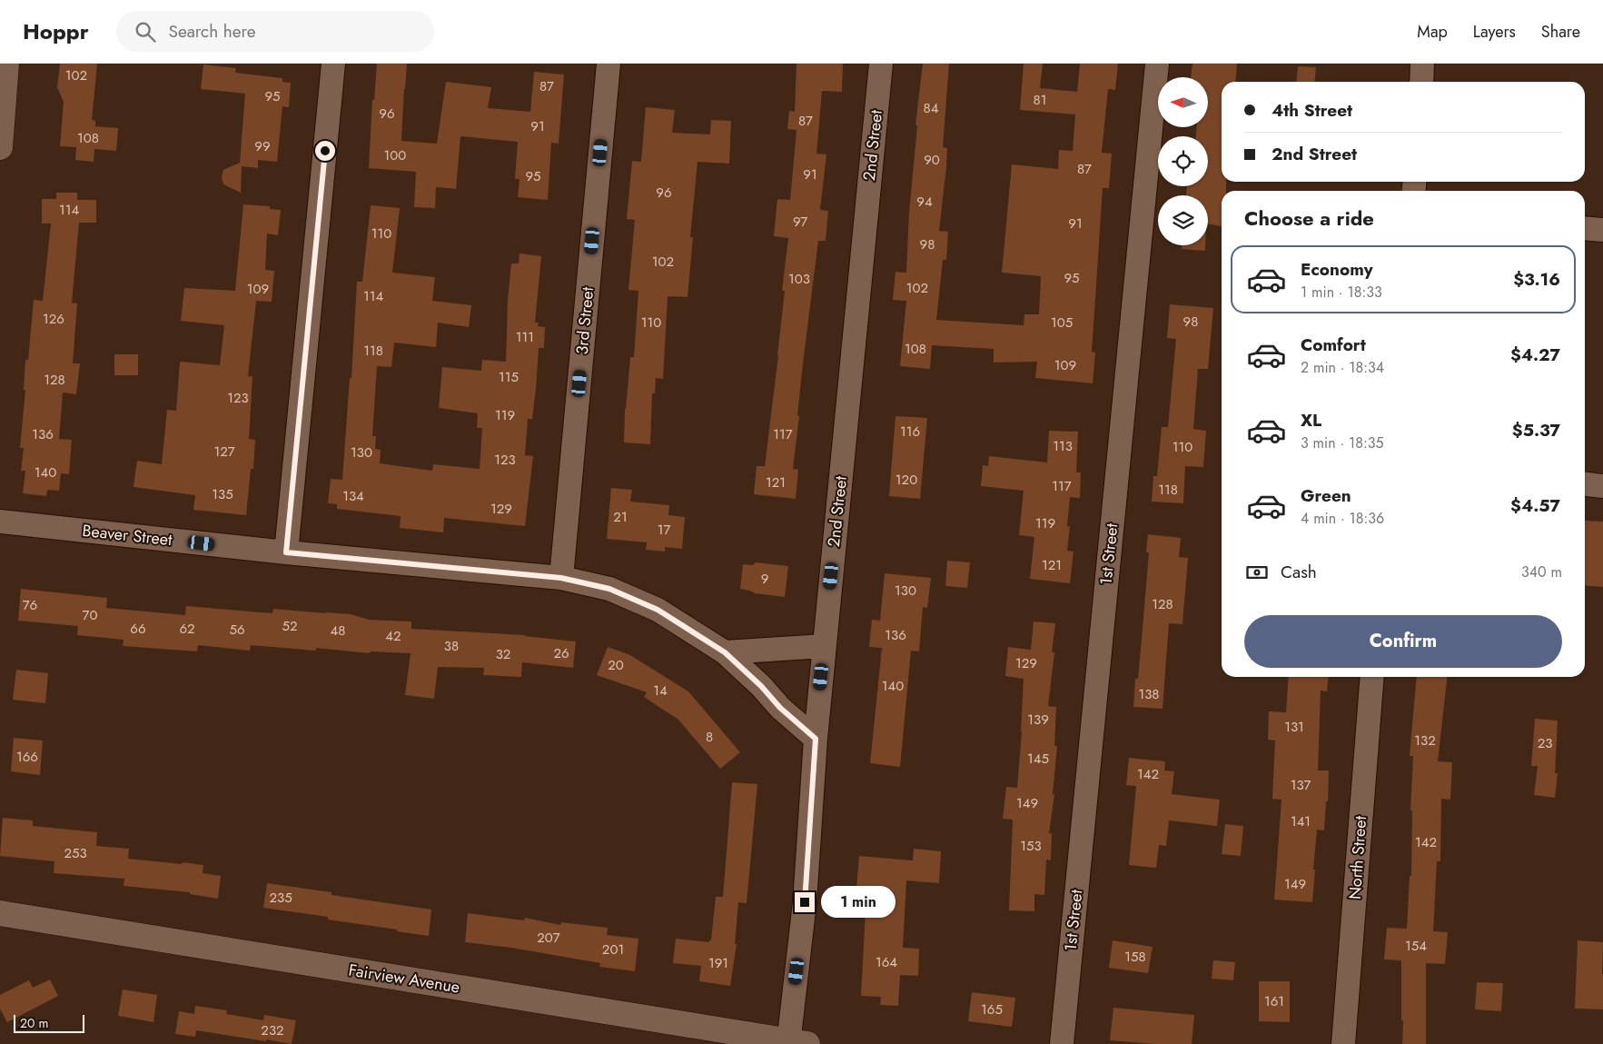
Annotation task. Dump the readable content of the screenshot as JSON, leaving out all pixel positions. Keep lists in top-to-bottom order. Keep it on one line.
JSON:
{"streets":{"street":["2nd Street","3rd Street","Beaver Street","1st Street","North Street","Fairview Avenue"]},"crossings":[["2nd Street","Beaver Street"],["2nd Street","Fairview Avenue"],["3rd Street","Beaver Street"]],"house_numbers":["102","87","95","81","84","96","87","91","108","99","100","90","87","91","95","96","94","114","97","91","110","98","102","95","103","102","109","114","126","98","110","105","111","108","118","109","115","128","123","119","116","136","117","113","110","127","130","123","140","120","121","117","118","135","134","129","21","119","17","121","9","130","128","76","70","52","66","62","56","48","136","42","38","26","32","129","20","140","14","138","139","131","8","132","23","166","145","142","137","149","141","142","153","253","149","235","207","154","201","158","164","191","161","165","232"],"scale_bar":"20 m","north":"left","page":{"header":"Hoppr","search":"Search here","nav":["Map","Layers","Share"],"banner":["4th Street","2nd Street"],"heading":"Choose a ride","list":[{"name":"Economy","note":"1 min · 18:33","value":"$3.16"},{"name":"Comfort","note":"2 min · 18:34","value":"$4.27"},{"name":"XL","note":"3 min · 18:35","value":"$5.37"},{"name":"Green","note":"4 min · 18:36","value":"$4.57"}],"pay":["Cash","340 m"],"buttons":"Confirm","bubble":"1 min","scale":"20 m"}}
